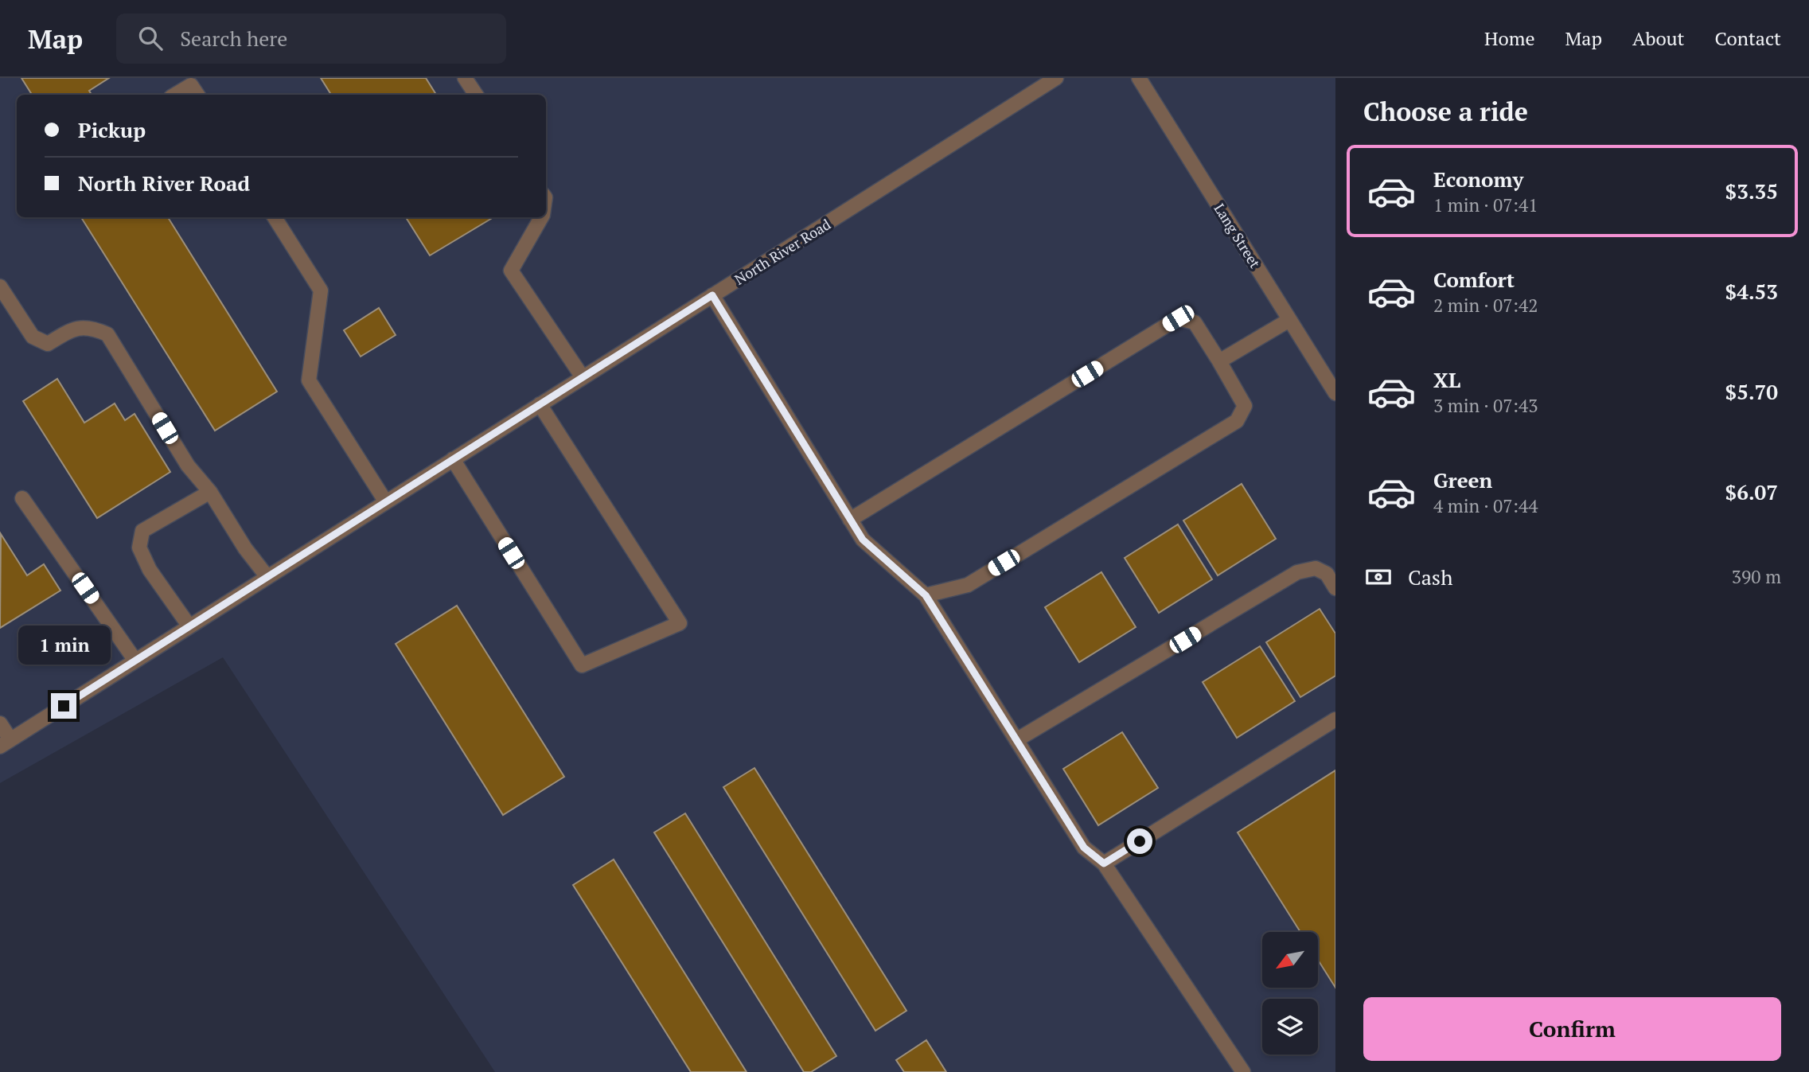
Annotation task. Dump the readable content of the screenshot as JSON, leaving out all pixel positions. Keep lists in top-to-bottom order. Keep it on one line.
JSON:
{"streets":{"street":["Lang Street","North River Road"]},"north":"bottom left","page":{"header":"Map","search":"Search here","nav":["Home","Map","About","Contact"],"heading":"Choose a ride","banner":["Pickup","North River Road"],"list":[{"name":"Economy","note":"1 min · 07:41","value":"$3.35"},{"name":"Comfort","note":"2 min · 07:42","value":"$4.53"},{"name":"XL","note":"3 min · 07:43","value":"$5.70"},{"name":"Green","note":"4 min · 07:44","value":"$6.07"}],"pay":["Cash","390 m"],"bubble":"1 min","buttons":"Confirm"}}
